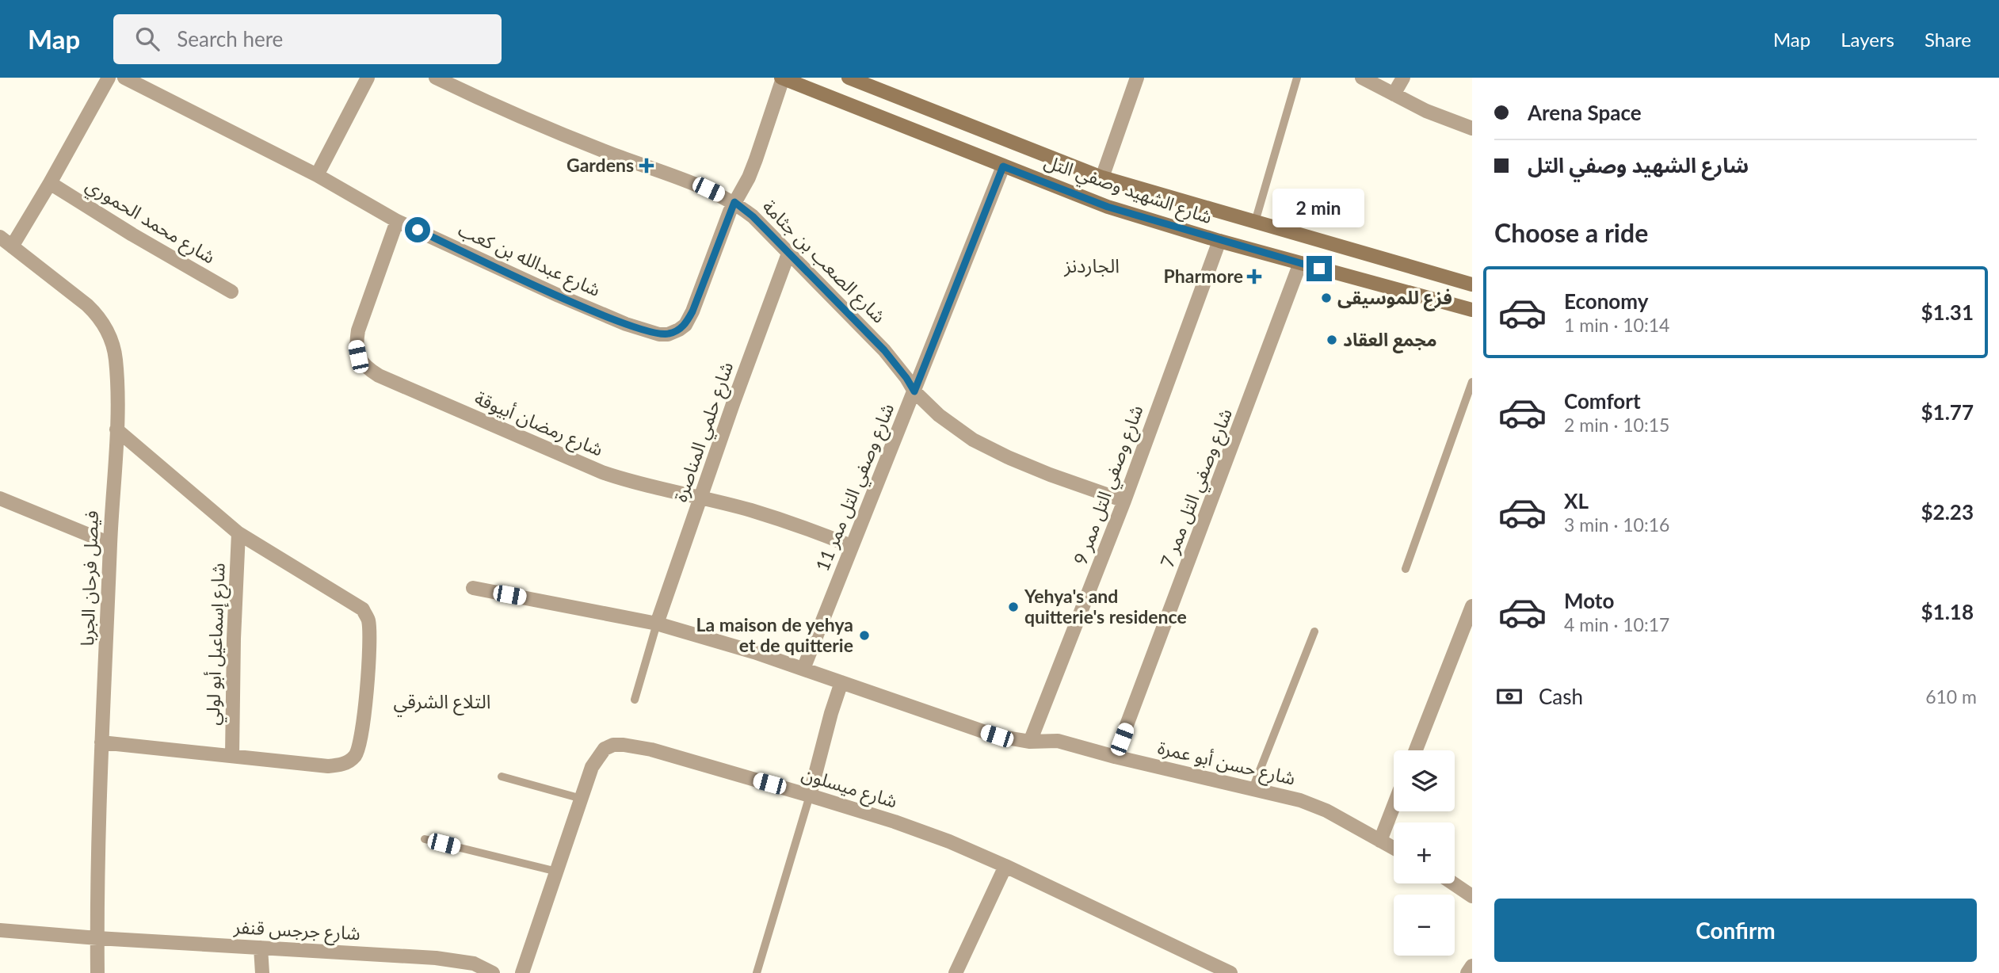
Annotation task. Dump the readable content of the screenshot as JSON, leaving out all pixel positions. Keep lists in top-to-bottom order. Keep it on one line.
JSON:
{"streets":{"main road":["شارع الشهيد وصفي التل"],"street":["شارع محمد الحموري","شارع عبدالله بن كعب","شارع الصعب بن جثامة","شارع رمضان أبيوقة","شارع حلمي المناصرة","شارع وصفي التل ممر 9","شارع وصفي التل ممر 11","شارع وصفي التل ممر 7","فيصل فرحان الجربا","شارع إسماعيل أبو لولي","شارع حسن أبو عمرة","شارع ميسلون","شارع جرجس قنفر"]},"crossings":[["شارع الشهيد وصفي التل","شارع عبدالله بن كعب"],["شارع الشهيد وصفي التل","شارع وصفي التل ممر 9"],["شارع الشهيد وصفي التل","شارع وصفي التل ممر 11"],["شارع الشهيد وصفي التل","شارع وصفي التل ممر 7"],["شارع عبدالله بن كعب","شارع الصعب بن جثامة"],["شارع عبدالله بن كعب","شارع رمضان أبيوقة"],["شارع الصعب بن جثامة","شارع حلمي المناصرة"],["شارع الصعب بن جثامة","شارع وصفي التل ممر 9"],["شارع الصعب بن جثامة","شارع وصفي التل ممر 11"],["شارع رمضان أبيوقة","شارع حلمي المناصرة"],["شارع رمضان أبيوقة","شارع وصفي التل ممر 11"],["شارع وصفي التل ممر 9","شارع حسن أبو عمرة"],["شارع وصفي التل ممر 7","شارع حسن أبو عمرة"],["فيصل فرحان الجربا","شارع جرجس قنفر"]],"districts":["الجاردنز","التلاع الشرقي"],"places":{"health":["Gardens","Pharmore"],"other":["فزع للموسيقى","مجمع العقاد","Yehya's and quitterie's residence","La maison de yehya et de quitterie"]},"page":{"header":"Map","search":"Search here","nav":["Map","Layers","Share"],"banner":["Arena Space","شارع الشهيد وصفي التل"],"bubble":"2 min","heading":"Choose a ride","list":[{"name":"Economy","note":"1 min · 10:14","value":"$1.31"},{"name":"Comfort","note":"2 min · 10:15","value":"$1.77"},{"name":"XL","note":"3 min · 10:16","value":"$2.23"},{"name":"Moto","note":"4 min · 10:17","value":"$1.18"}],"pay":["Cash","610 m"],"map_buttons":["+","−"],"buttons":"Confirm"}}
